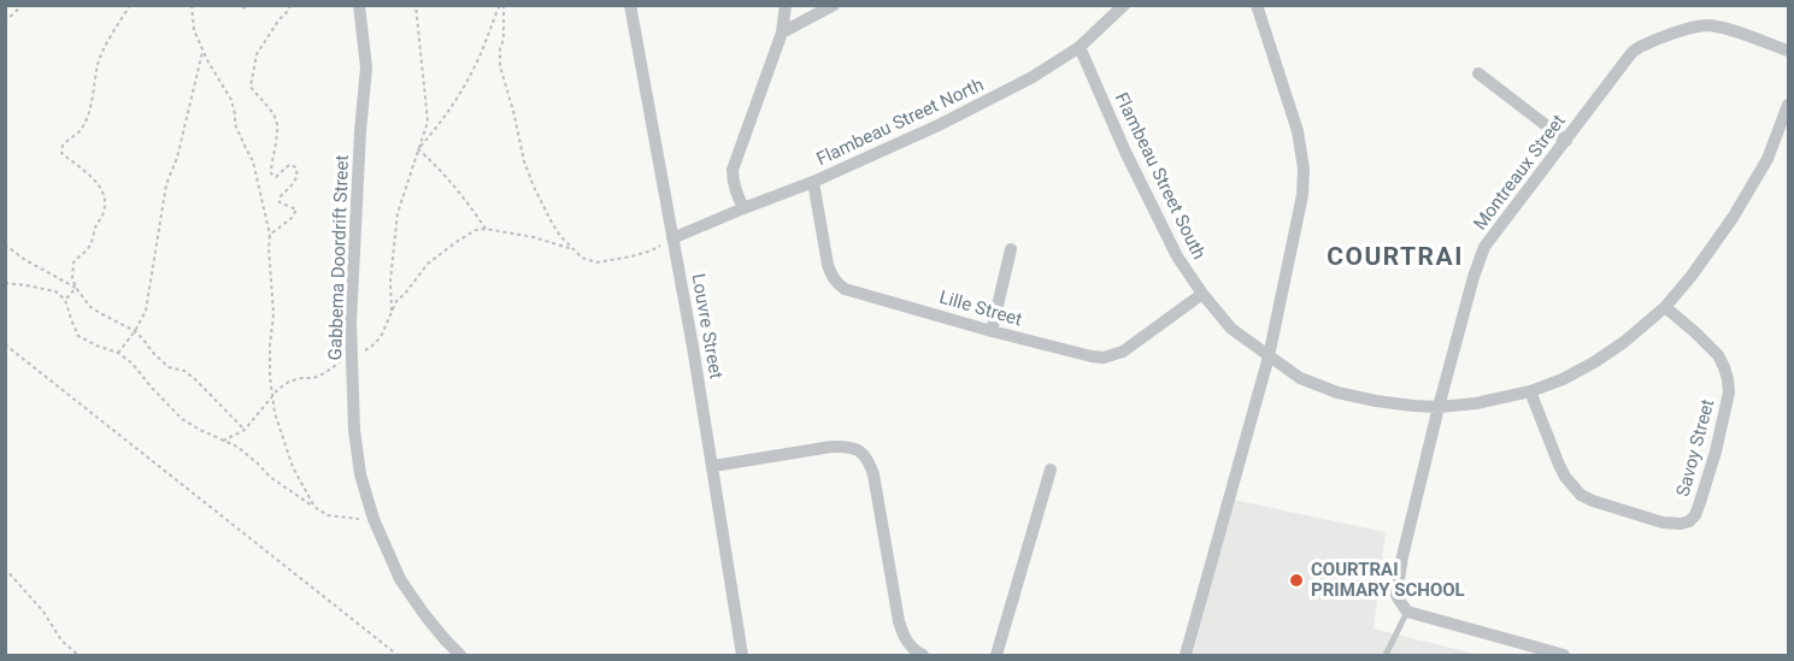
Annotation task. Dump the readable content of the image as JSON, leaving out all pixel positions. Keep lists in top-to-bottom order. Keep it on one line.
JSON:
{"streets":{"street":["Flambeau Street North","Montreaux Street","Flambeau Street South","Gabbema Doordrift Street","Lille Street","Louvre Street","Savoy Street"]},"crossings":[["Flambeau Street North","Flambeau Street South"],["Flambeau Street North","Lille Street"],["Flambeau Street North","Louvre Street"],["Montreaux Street","Flambeau Street South"],["Flambeau Street South","Lille Street"],["Flambeau Street South","Savoy Street"]],"districts":["COURTRAI"],"places":["COURTRAI PRIMARY SCHOOL"]}
